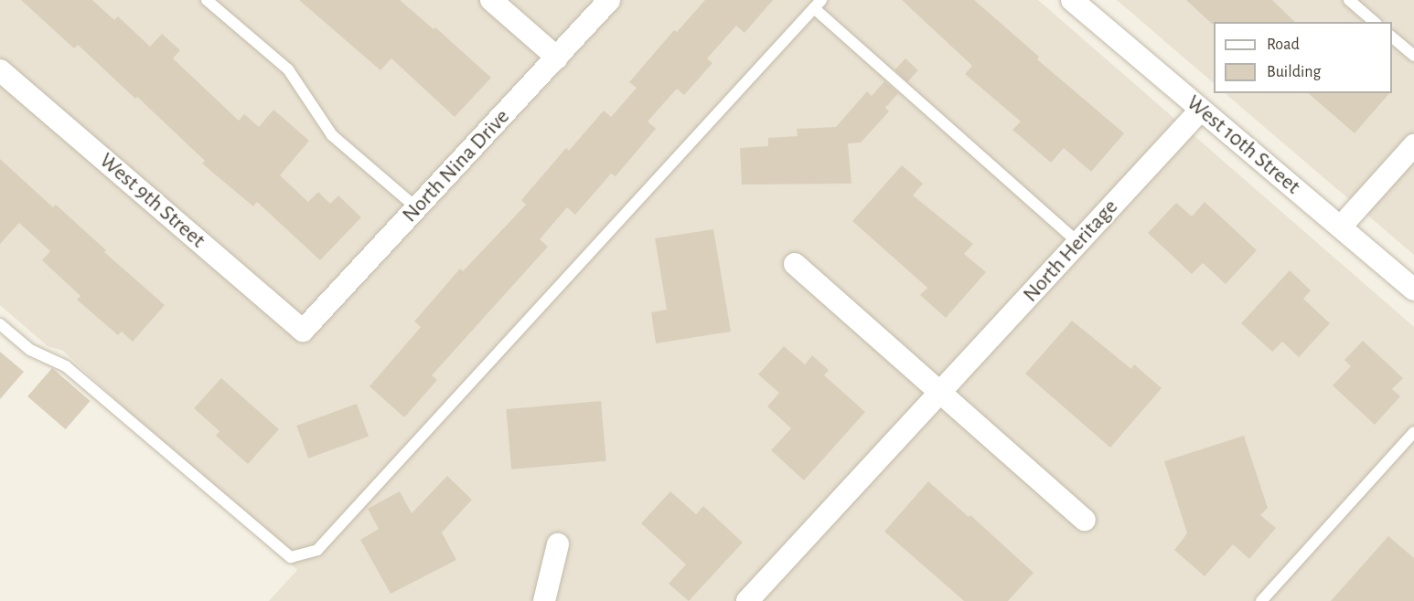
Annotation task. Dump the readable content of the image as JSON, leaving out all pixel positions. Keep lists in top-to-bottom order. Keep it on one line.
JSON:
{"streets":{"street":["West 10th Street","North Nina Drive","West 9th Street","North Heritage"]},"crossings":[["West 10th Street","North Heritage"],["North Nina Drive","West 9th Street"]],"legend":["Road","Building"]}
